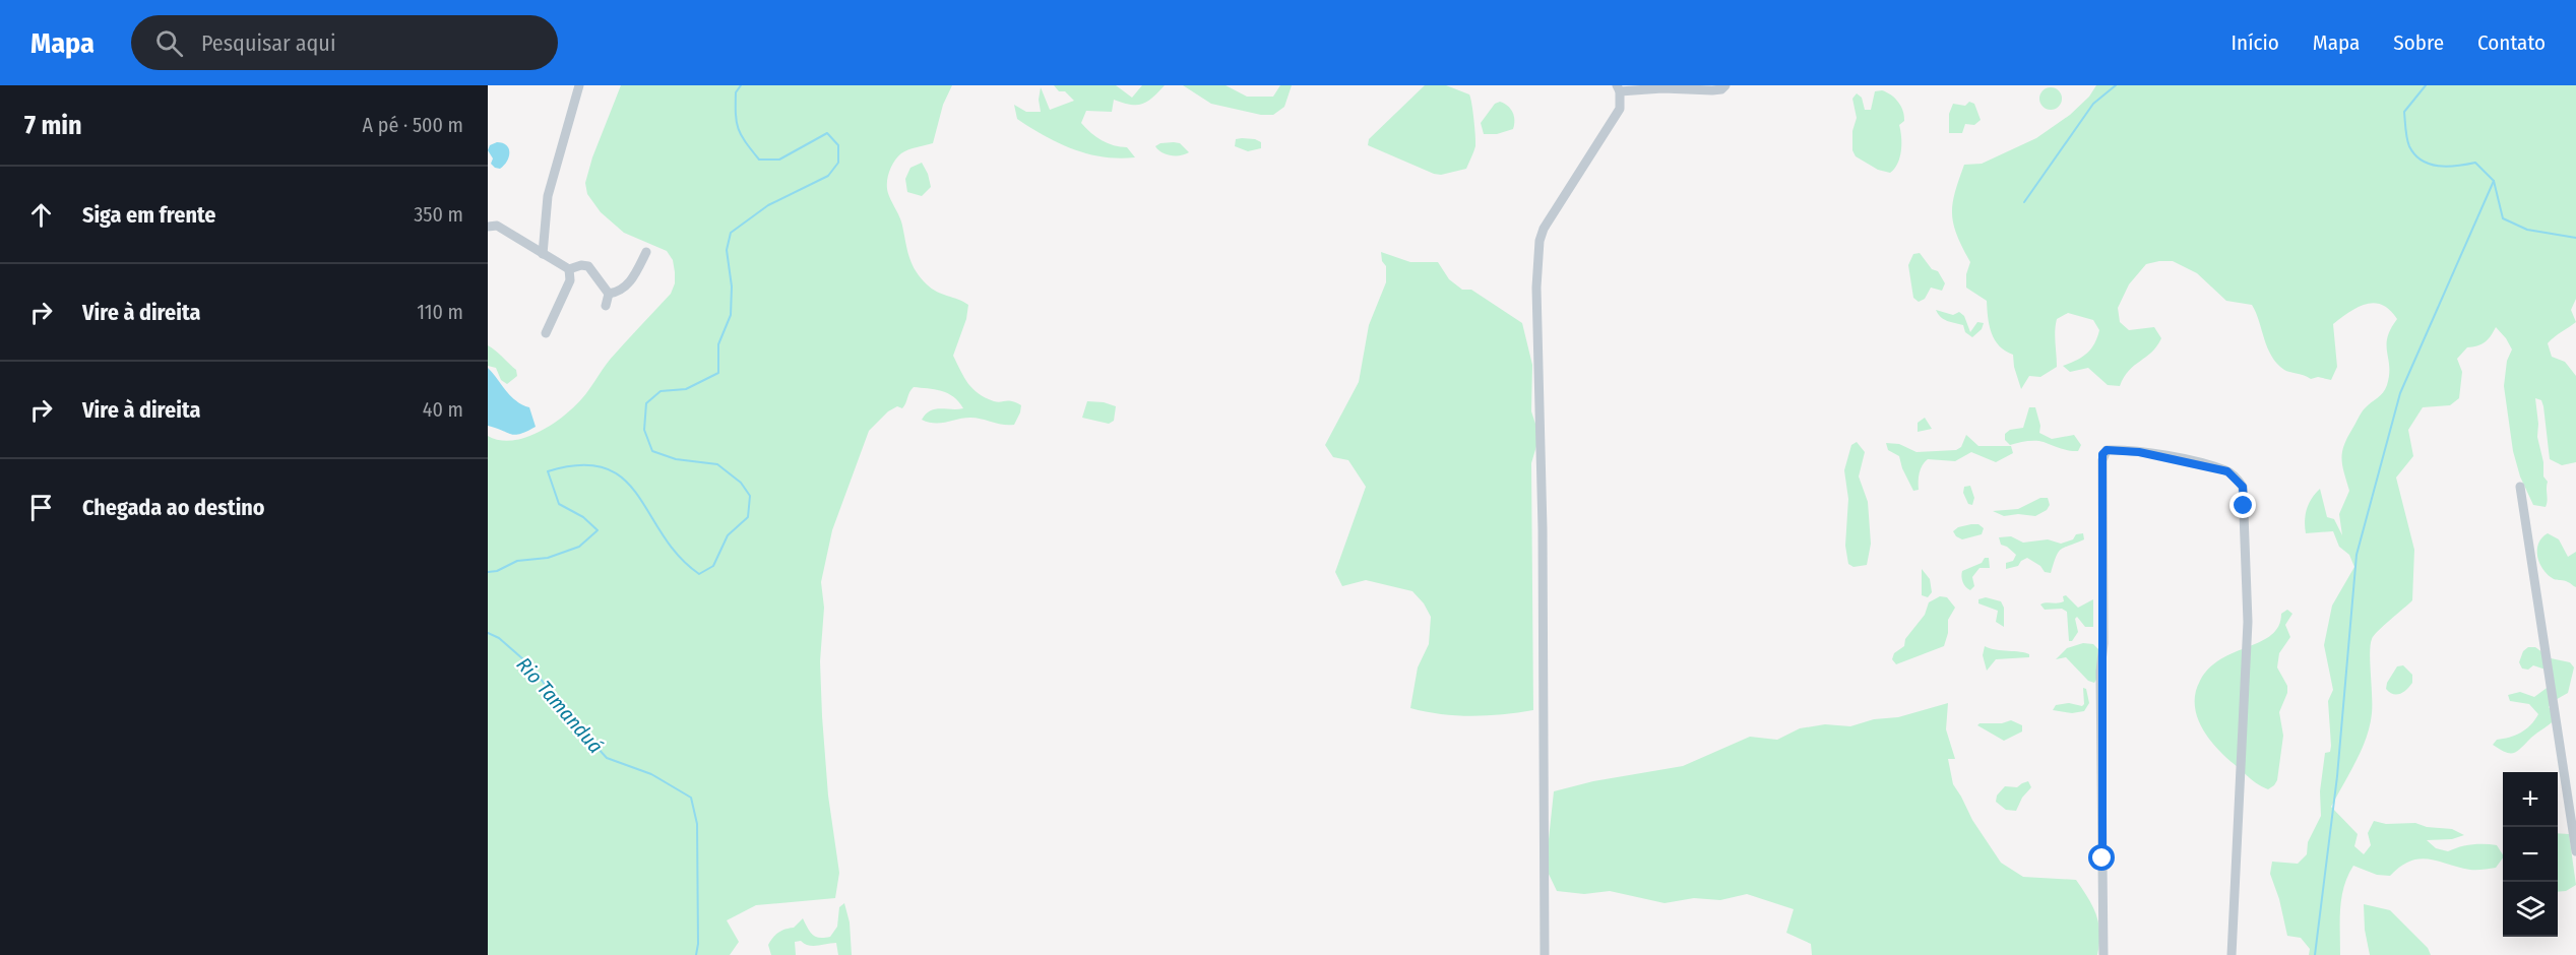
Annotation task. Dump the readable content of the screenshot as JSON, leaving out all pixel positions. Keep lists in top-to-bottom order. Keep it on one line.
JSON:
{"water":["Rio Tamanduá"],"page":{"header":"Mapa","search":"Pesquisar aqui","nav":["Início","Mapa","Sobre","Contato"],"heading":["7 min","A pé · 500 m"],"list":[["Siga em frente","350 m"],["Vire à direita","110 m"],["Vire à direita","40 m"],"Chegada ao destino"],"map_buttons":["+","−"]}}
